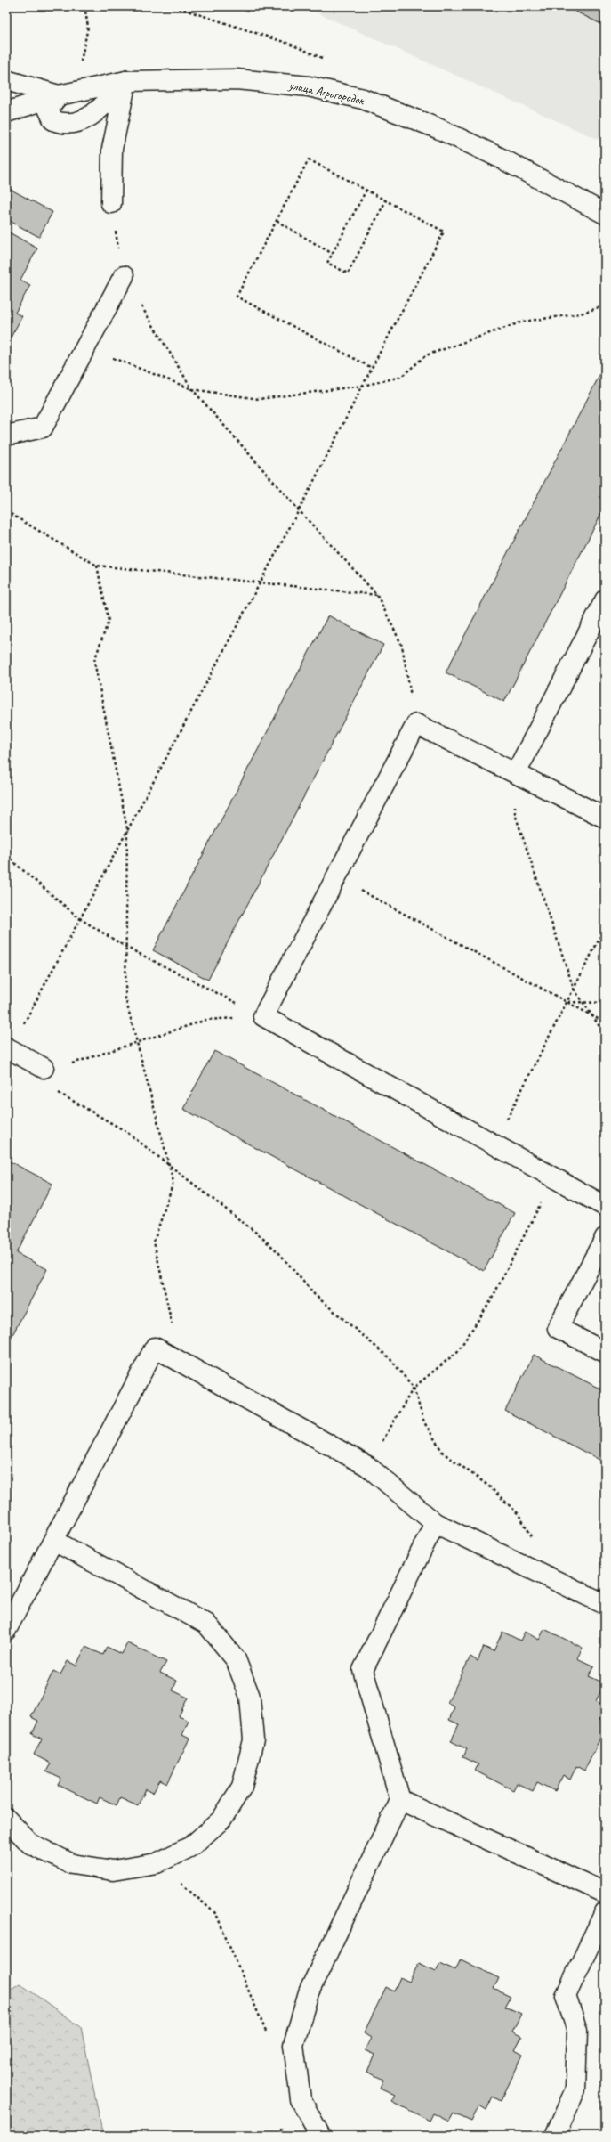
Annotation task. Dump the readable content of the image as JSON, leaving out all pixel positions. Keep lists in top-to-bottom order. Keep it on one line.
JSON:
{"streets":{"street":["улица Агрогородок"]}}
